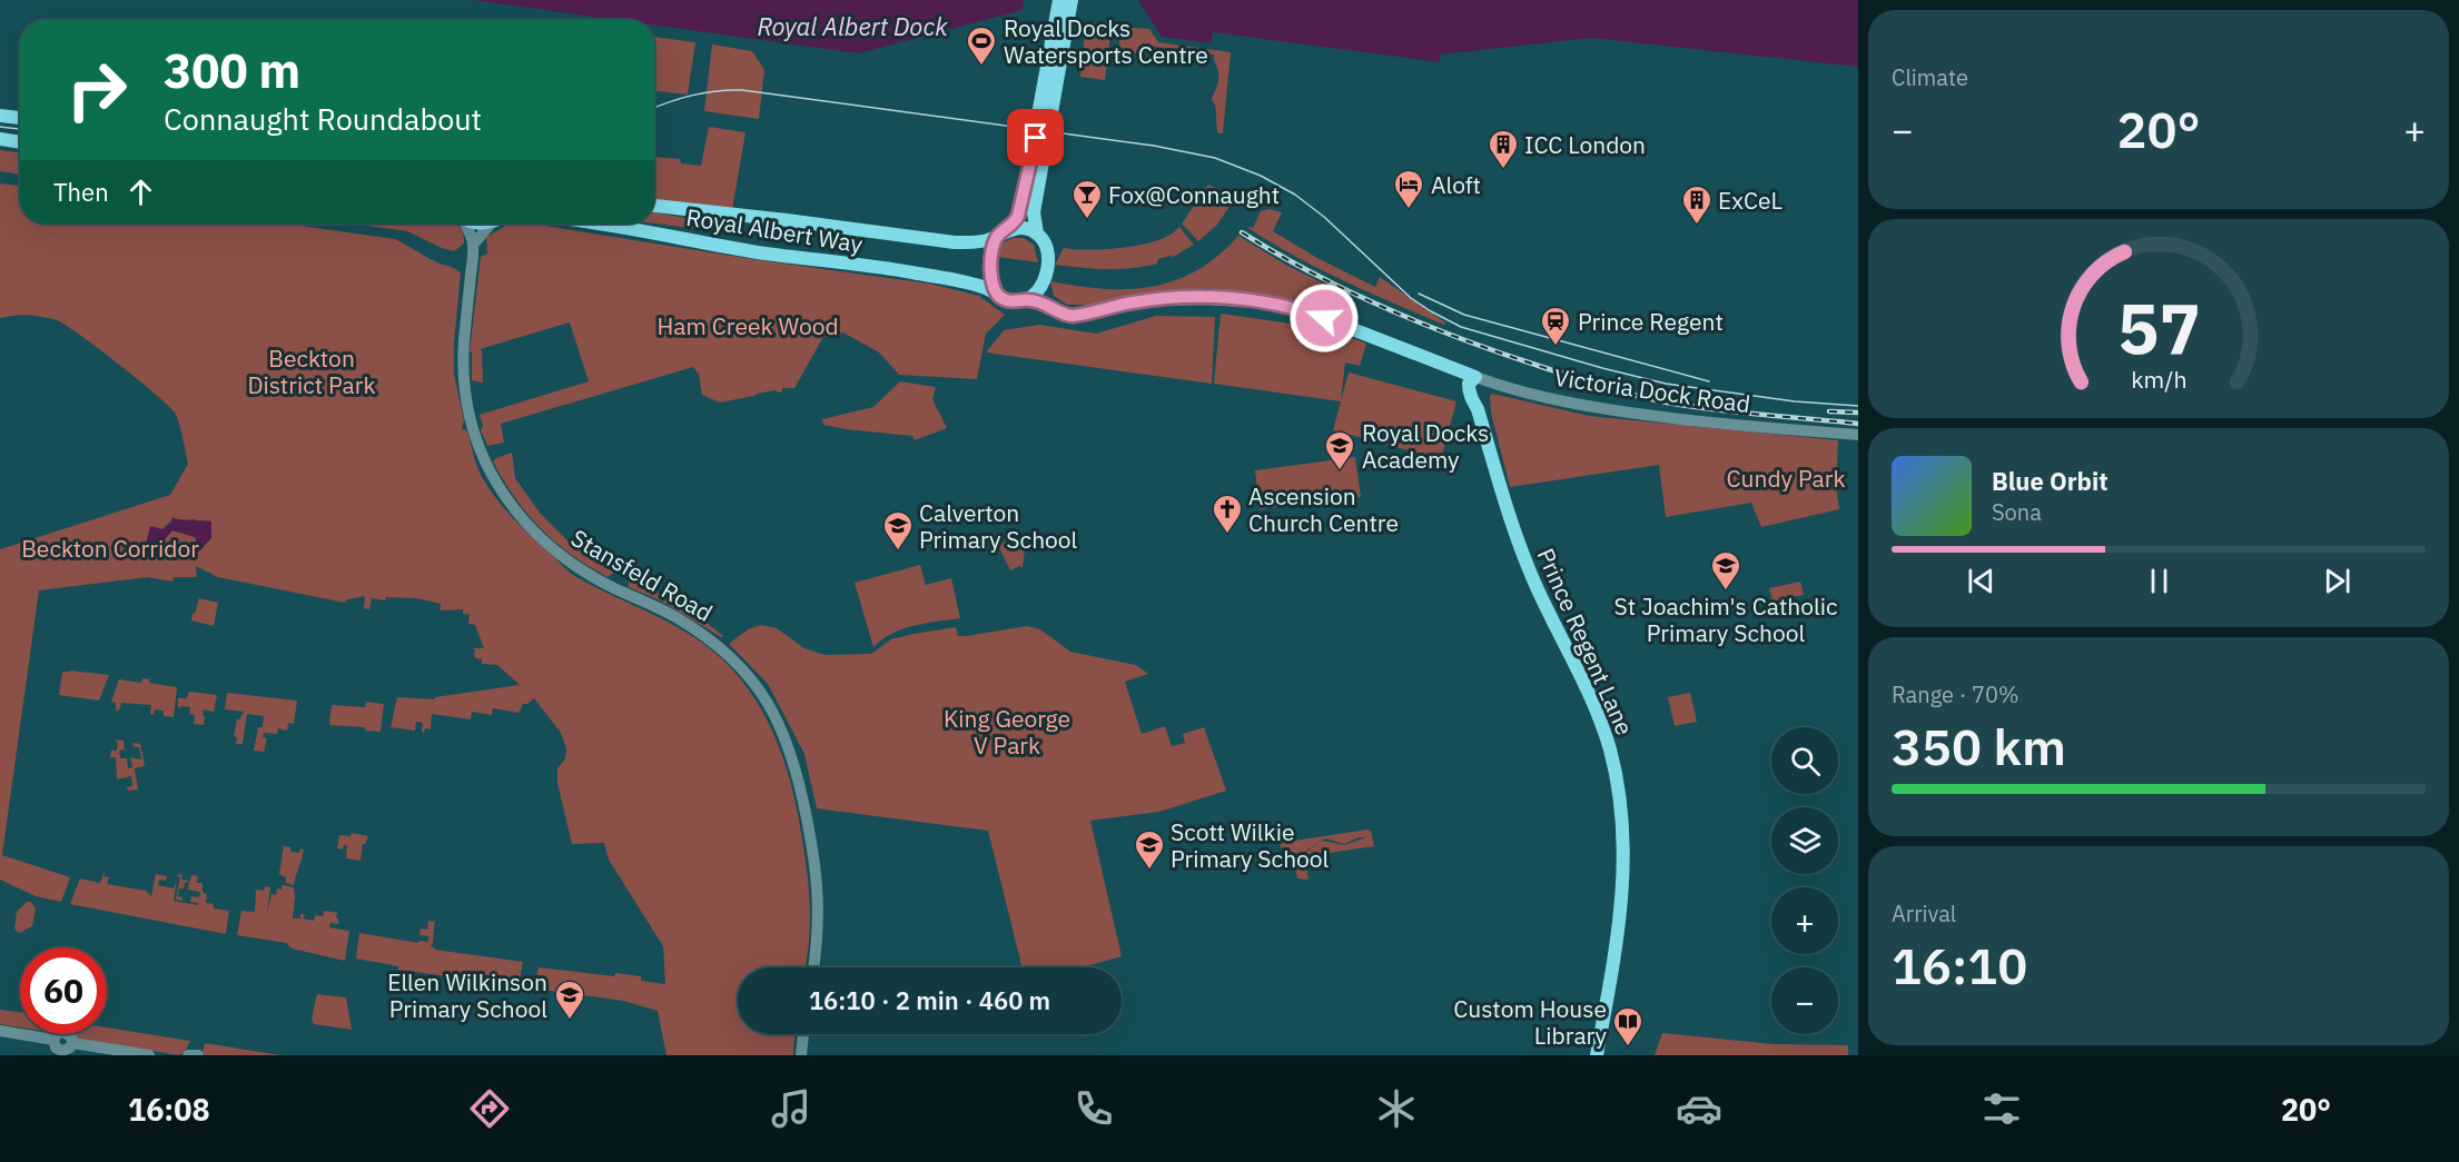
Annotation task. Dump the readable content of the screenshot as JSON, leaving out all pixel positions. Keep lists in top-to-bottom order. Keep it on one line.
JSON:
{"streets":{"main road":["Royal Albert Way","Victoria Dock Road","Prince Regent Lane"],"street":["Stansfeld Road"]},"crossings":[["Victoria Dock Road","Prince Regent Lane"]],"water":["Royal Albert Dock"],"parks":["Ham Creek Wood","Beckton District Park","Cundy Park","Beckton Corridor","King George V Park"],"places":{"sports":["Royal Docks Watersports Centre"],"building":["ICC London","ExCeL"],"hotel":["Aloft"],"bar":["Fox@Connaught"],"station":["Prince Regent"],"school or university":["Royal Docks Academy","Calverton Primary School","St Joachim's Catholic Primary School","Scott Wilkie Primary School","Ellen Wilkinson Primary School"],"church":["Ascension Church Centre"],"library":["Custom House Library"]},"page":{"tile":["Climate",["Range · 70%","350 km"],["Arrival","16:10"]],"turn":["300 m","Connaught Roundabout"],"heat":["−","20°","+"],"then":"Then","song":["Blue Orbit","Sona"],"map_buttons":["+","−"],"limit":"60","trip":"16:10 · 2 min · 460 m","tabs":["16:08","20°"],"gauge":["57","km/h"]}}
